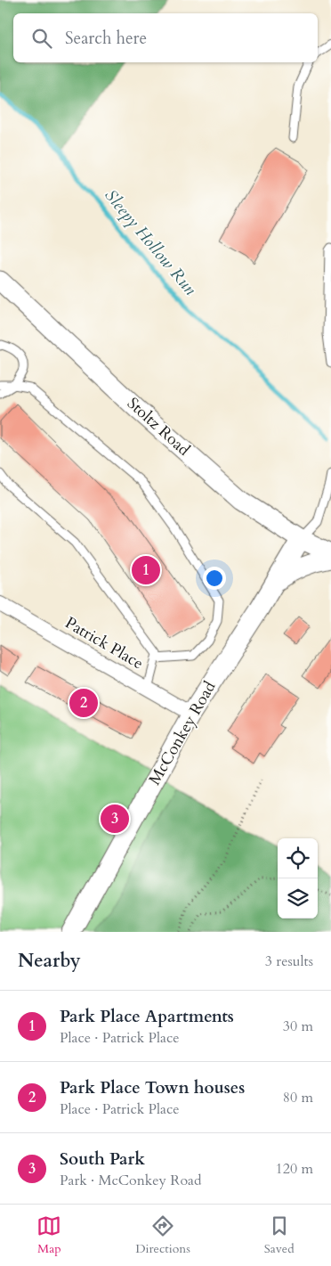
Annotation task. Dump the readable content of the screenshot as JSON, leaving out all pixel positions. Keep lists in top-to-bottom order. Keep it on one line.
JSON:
{"streets":{"street":["Stoltz Road","Patrick Place","McConkey Road"]},"crossings":[["Stoltz Road","McConkey Road"],["Patrick Place","McConkey Road"]],"water":["Sleepy Hollow Run"],"page":{"search":"Search here","pins":["1","2","3"],"heading":["Nearby","3 results"],"list":[{"mark":"1","name":"Park Place Apartments","note":"Place · Patrick Place","value":"30 m"},{"mark":"2","name":"Park Place Town houses","note":"Place · Patrick Place","value":"80 m"},{"mark":"3","name":"South Park","note":"Park · McConkey Road","value":"120 m"}],"nav":["Map","Directions","Saved"]}}
